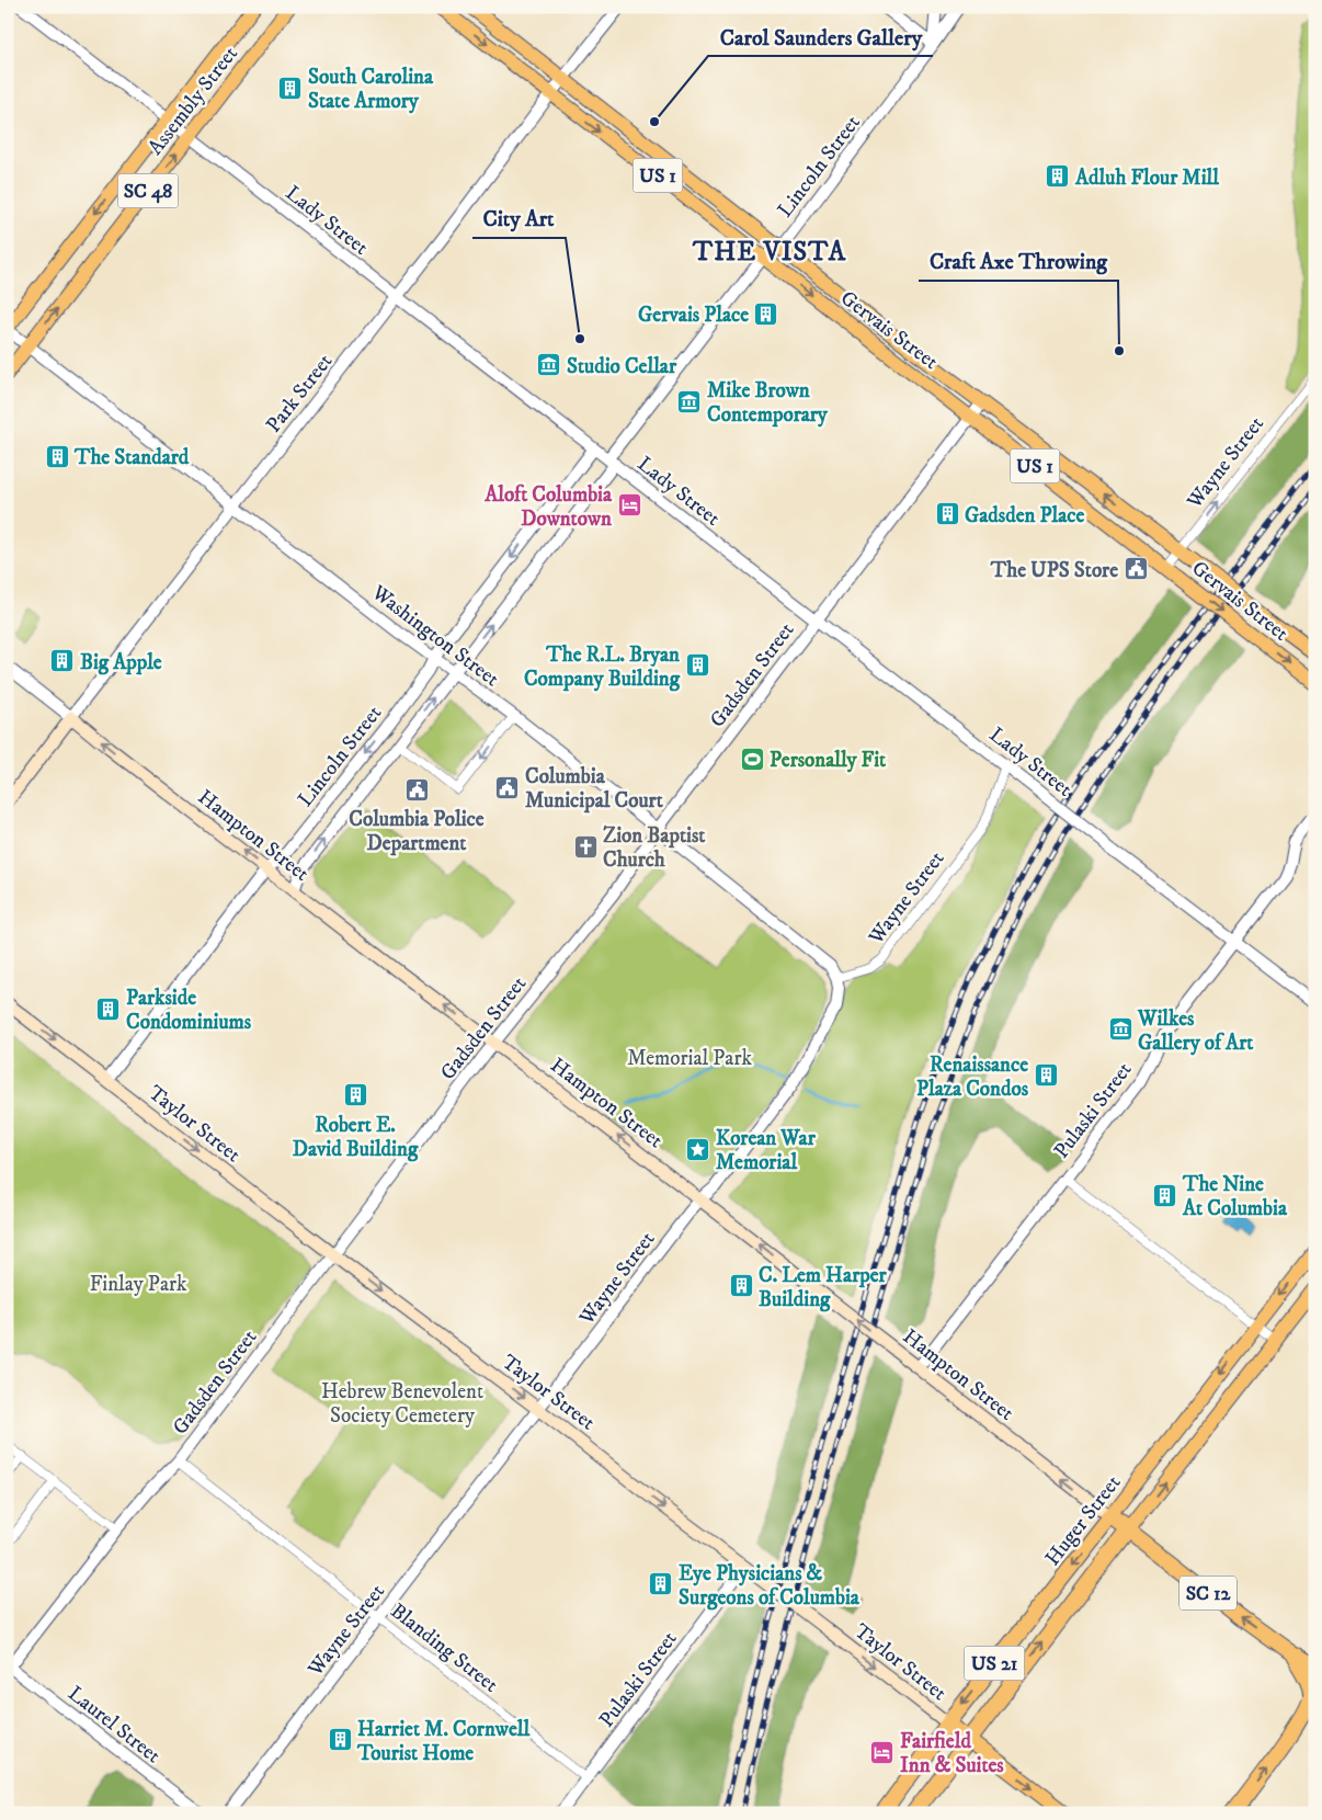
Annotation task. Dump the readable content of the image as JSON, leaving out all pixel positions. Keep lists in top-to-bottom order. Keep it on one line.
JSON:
{"streets":{"highway":["Hampton Street","Taylor Street","Huger Street","SC 12","US 21"],"main road":["Assembly Street","US 1","SC 48","Gervais Street","Park Street"],"street":["Lincoln Street","Lady Street","Wayne Street","Washington Street","Gadsden Street","Pulaski Street","Blanding Street","Laurel Street"]},"crossings":[["Assembly Street","Lady Street"],["Assembly Street","Washington Street"],["Lincoln Street","Lady Street"],["Lincoln Street","Gervais Street"],["Lincoln Street","Washington Street"],["Lincoln Street","Hampton Street"],["Lincoln Street","Taylor Street"],["Lady Street","Park Street"],["Lady Street","Wayne Street"],["Lady Street","Gadsden Street"],["Lady Street","Pulaski Street"],["Gervais Street","Park Street"],["Gervais Street","Wayne Street"],["Gervais Street","Gadsden Street"],["Park Street","Washington Street"],["Park Street","Hampton Street"],["Wayne Street","Washington Street"],["Wayne Street","Hampton Street"],["Wayne Street","Taylor Street"],["Wayne Street","Blanding Street"],["Washington Street","Gadsden Street"],["Gadsden Street","Hampton Street"],["Gadsden Street","Taylor Street"],["Gadsden Street","Blanding Street"],["Gadsden Street","Laurel Street"],["Hampton Street","Pulaski Street"],["Hampton Street","Huger Street"],["Pulaski Street","Taylor Street"],["Pulaski Street","Blanding Street"],["Taylor Street","Huger Street"]],"one_way":["Hampton Street","Taylor Street"],"districts":["THE VISTA"],"parks":["Memorial Park","Finlay Park","Hebrew Benevolent Society Cemetery"],"places":{"building":["South Carolina State Armory","Adluh Flour Mill","Gervais Place","The Standard","Gadsden Place","Big Apple","The R.L. Bryan Company Building","Parkside Condominiums","Renaissance Plaza Condos","Robert E. David Building","The Nine At Columbia","C. Lem Harper Building","Eye Physicians & Surgeons of Columbia","Harriet M. Cornwell Tourist Home"],"other":["Carol Saunders Gallery","City Art","Craft Axe Throwing"],"museum":["Studio Cellar","Mike Brown Contemporary","Wilkes Gallery of Art"],"hotel":["Aloft Columbia Downtown","Fairfield Inn & Suites"],"public building":["The UPS Store","Columbia Municipal Court","Columbia Police Department"],"sports":["Personally Fit"],"church":["Zion Baptist Church"],"place":["Korean War Memorial"]}}
